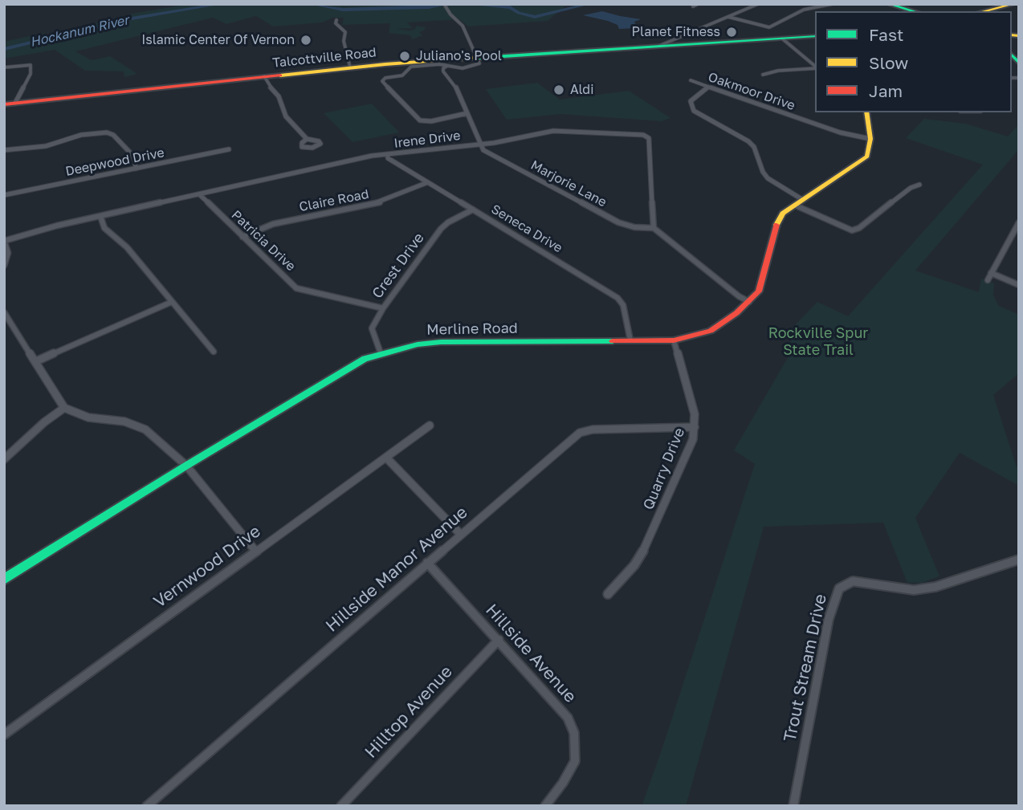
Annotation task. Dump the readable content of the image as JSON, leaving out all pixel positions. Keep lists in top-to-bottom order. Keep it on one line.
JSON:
{"streets":{"main road":["Talcottville Road","Merline Road"],"street":["Oakmoor Drive","Irene Drive","Deepwood Drive","Marjorie Lane","Claire Road","Seneca Drive","Patricia Drive","Crest Drive","Quarry Drive","Vernwood Drive","Hillside Manor Avenue","Hillside Avenue","Trout Stream Drive","Hilltop Avenue"]},"crossings":[["Oakmoor Drive","Merline Road"],["Irene Drive","Marjorie Lane"],["Irene Drive","Seneca Drive"],["Irene Drive","Patricia Drive"],["Claire Road","Seneca Drive"],["Claire Road","Patricia Drive"],["Seneca Drive","Crest Drive"],["Seneca Drive","Merline Road"],["Patricia Drive","Crest Drive"],["Crest Drive","Merline Road"],["Merline Road","Quarry Drive"],["Quarry Drive","Hillside Manor Avenue"],["Hillside Manor Avenue","Hillside Avenue"],["Hillside Avenue","Hilltop Avenue"]],"water":["Hockanum River"],"parks":["Rockville Spur State Trail"],"places":["Planet Fitness","Islamic Center Of Vernon","Juliano's Pool","Aldi"],"legend":["Fast","Slow","Jam"]}
